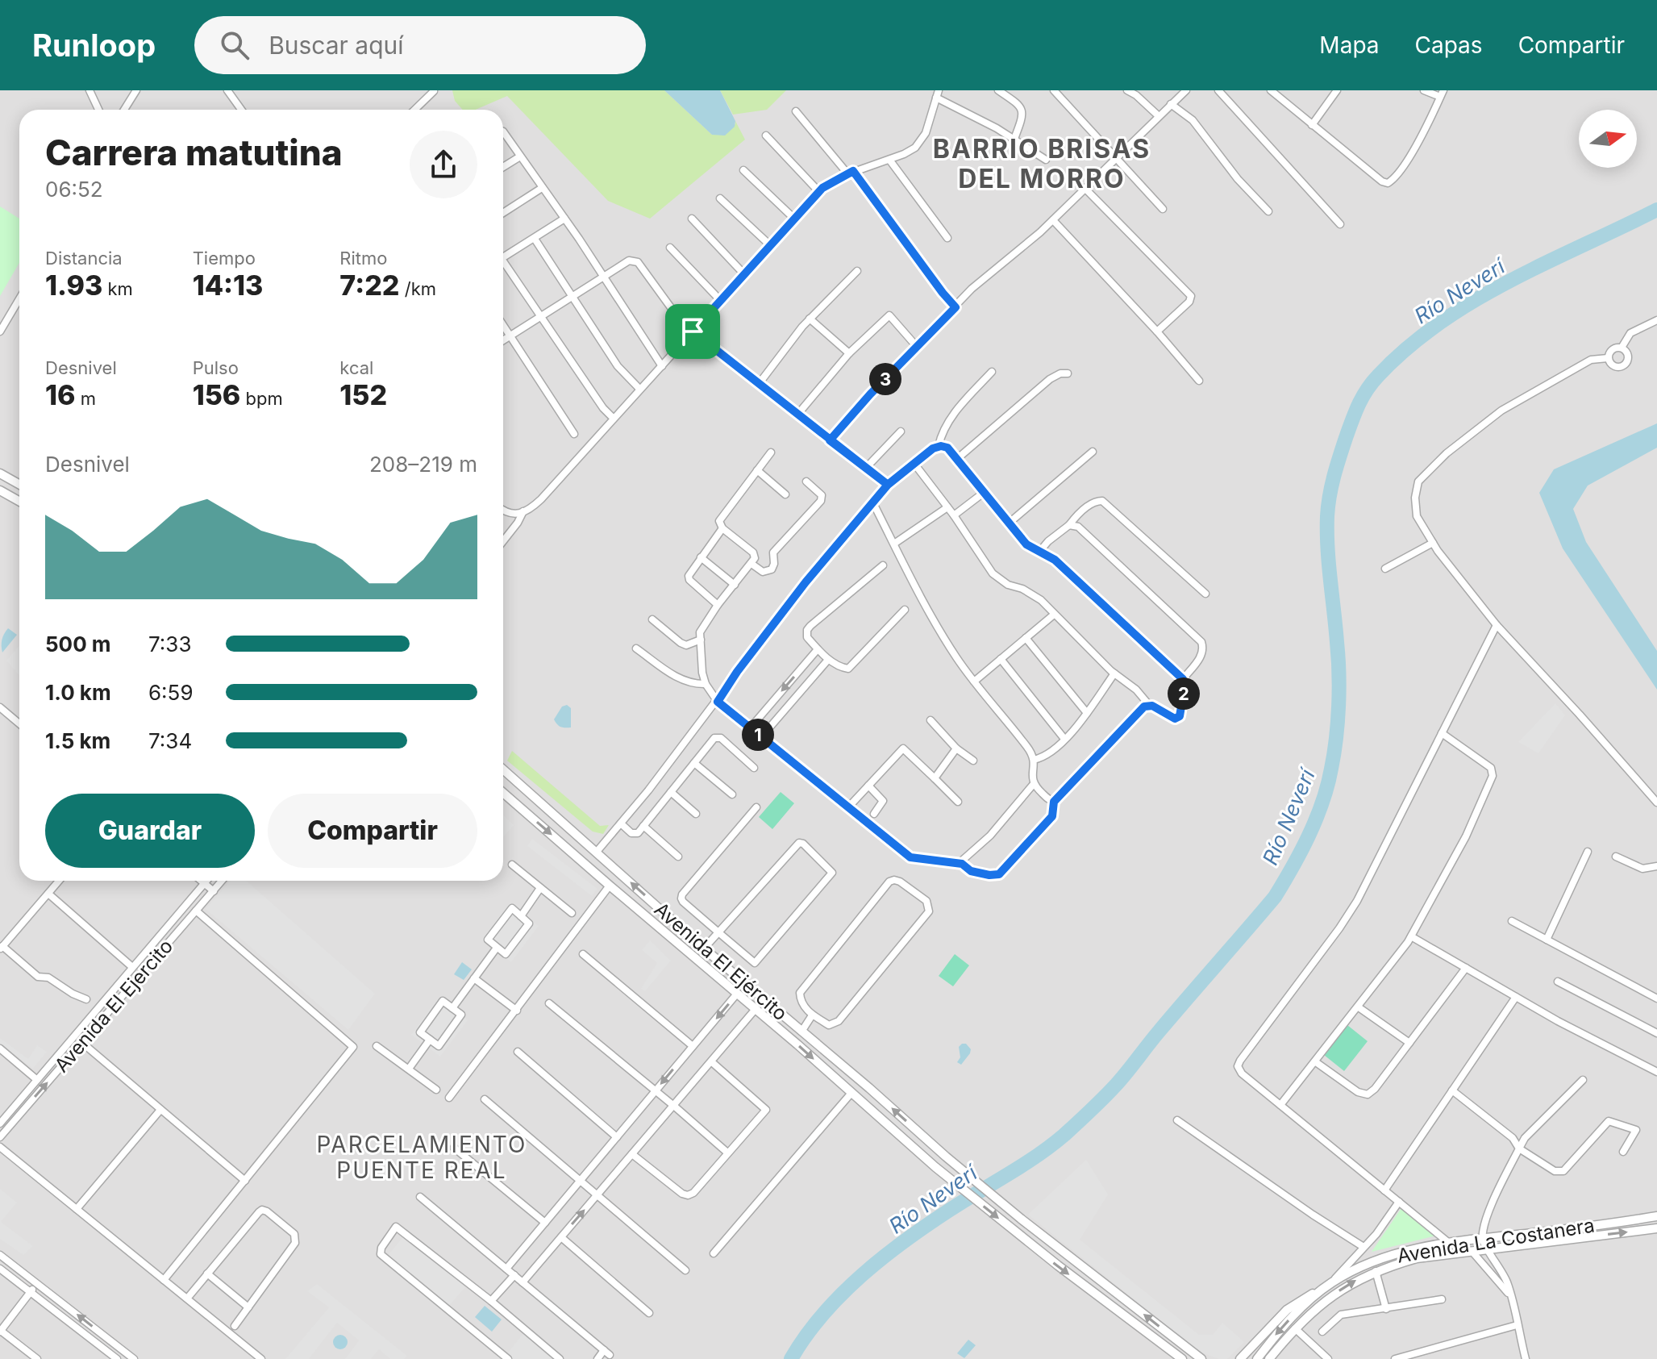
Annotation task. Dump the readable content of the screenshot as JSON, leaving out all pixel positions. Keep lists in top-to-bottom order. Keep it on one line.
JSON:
{"streets":{"street":["Avenida El Ejército","Avenida El Ejercito","Avenida La Costanera"]},"districts":["BARRIO BRISAS DEL MORRO","PARCELAMIENTO PUENTE REAL"],"water":["Río Neverí"],"north":"right","page":{"header":"Runloop","search":"Buscar aquí","nav":["Mapa","Capas","Compartir"],"heading":["Carrera matutina","06:52"],"stats":[["Distancia","1.93 km"],["Tiempo","14:13"],["Ritmo","7:22 /km"],["Desnivel","16 m"],["Pulso","156 bpm"],["kcal","152"]],"pins":["3","2","1"],"chart":["Desnivel","208–219 m"],"list":[{"name":"500 m","note":"7:33"},{"name":"1.0 km","note":"6:59"},{"name":"1.5 km","note":"7:34"}],"buttons":["Guardar","Compartir"]}}
